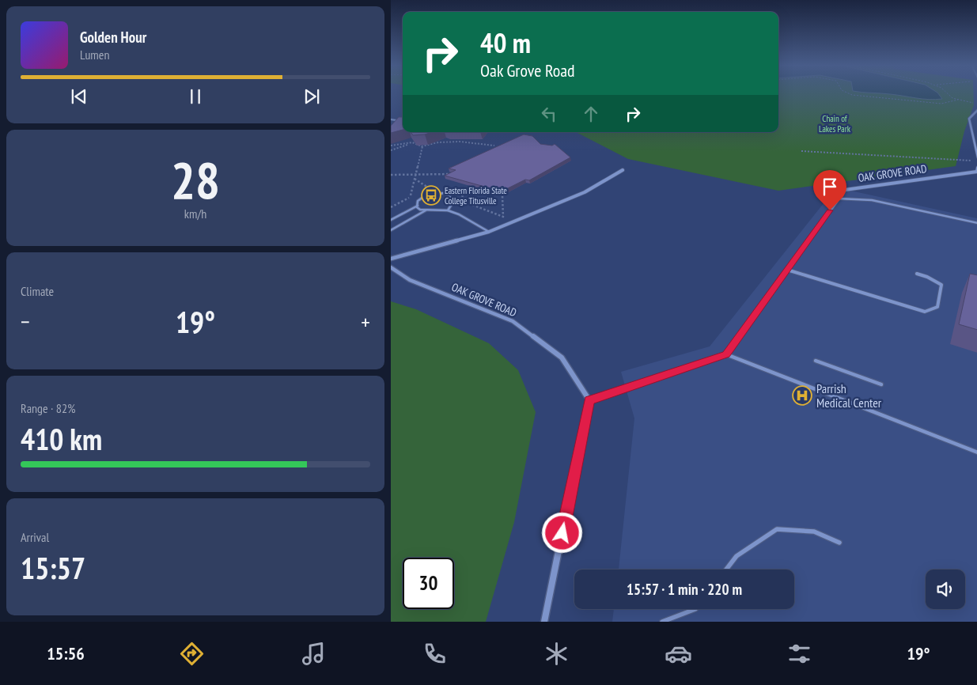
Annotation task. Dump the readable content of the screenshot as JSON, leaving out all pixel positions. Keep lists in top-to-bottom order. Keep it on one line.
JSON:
{"streets":{"street":["OAK GROVE ROAD"]},"parks":["Chain of Lakes Park"],"places":{"bus stop":["Eastern Florida State College Titusville"],"hospital":["Parrish Medical Center"]},"page":{"turn":["40 m","Oak Grove Road"],"song":["Golden Hour","Lumen"],"tile":[["28","km/h"],"Climate",["Range · 82%","410 km"],["Arrival","15:57"]],"heat":["−","19°","+"],"limit":"30","trip":"15:57 · 1 min · 220 m","tabs":["15:56","19°"]}}
